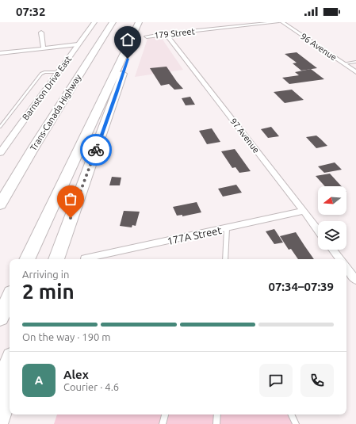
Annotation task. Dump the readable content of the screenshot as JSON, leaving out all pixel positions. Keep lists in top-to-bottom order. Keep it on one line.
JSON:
{"streets":{"highway":["Trans-Canada Highway"],"street":["179 Street","96 Avenue","Barnston Drive East","97 Avenue","177A Street"]},"crossings":[["179 Street","97 Avenue"],["97 Avenue","177A Street"]],"north":"left","page":{"status":"07:32","heading":["2 min","Arriving in","07:34–07:39"],"panel":["Alex","Courier · 4.6"],"bar":"On the way · 190 m","round":"A"}}
